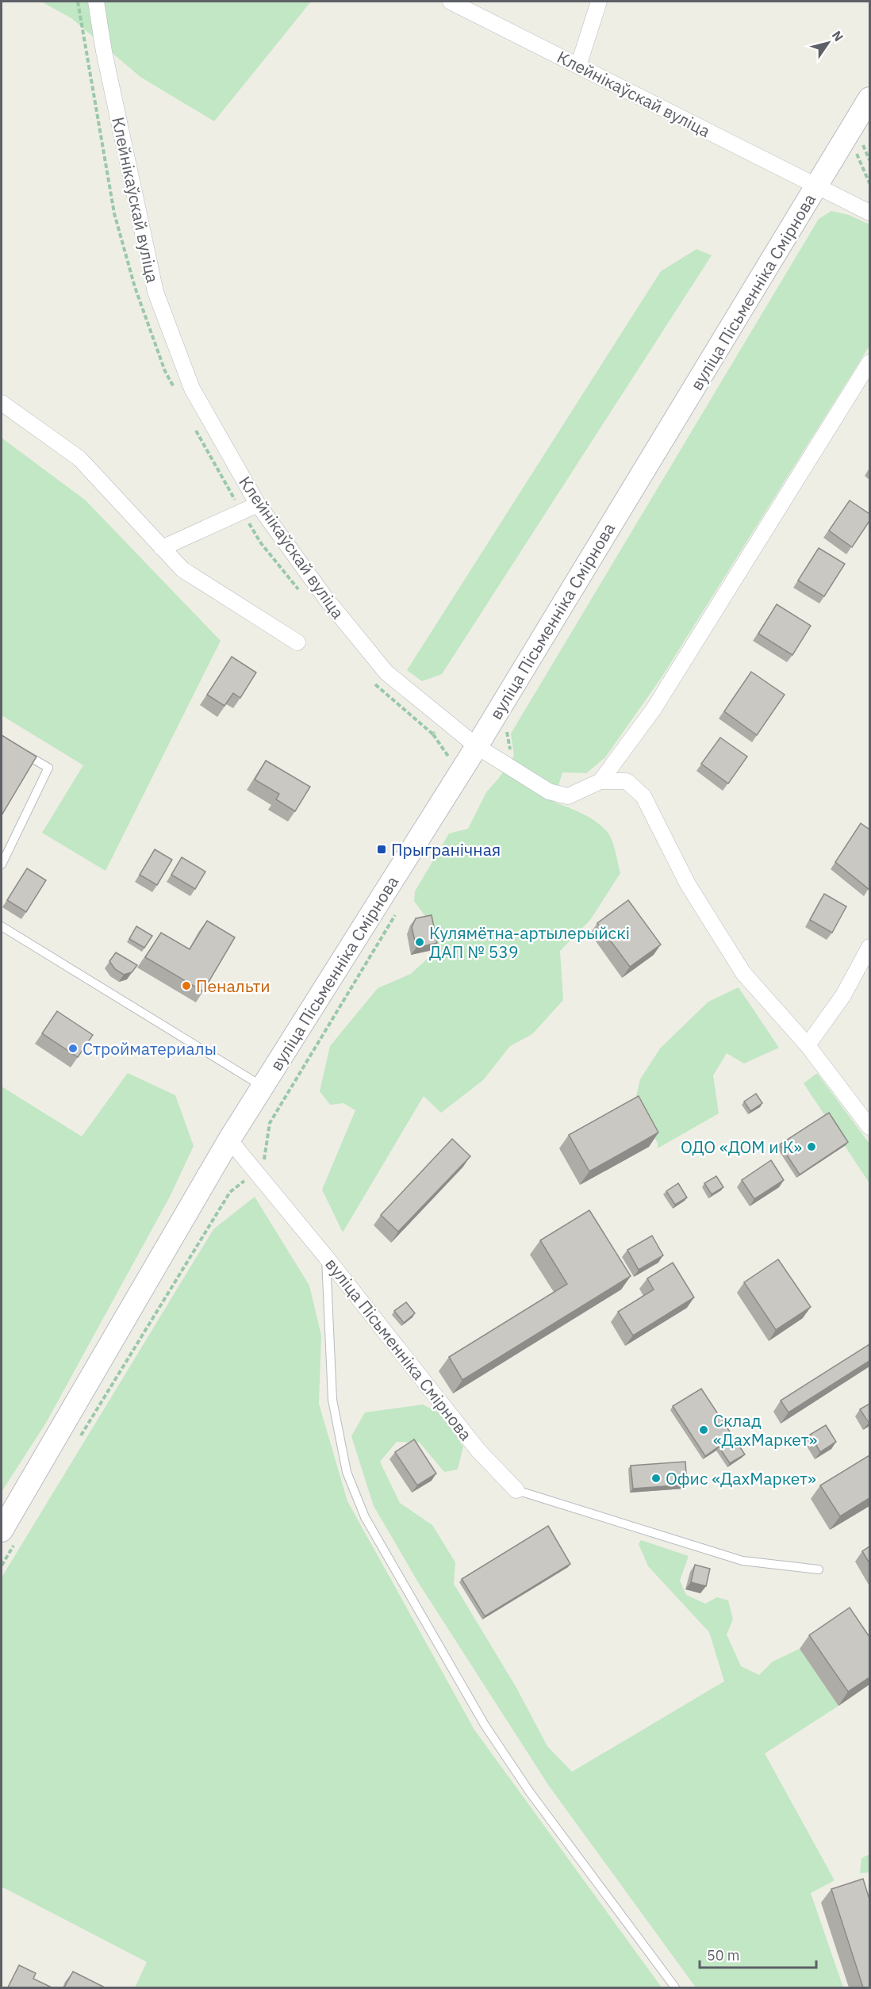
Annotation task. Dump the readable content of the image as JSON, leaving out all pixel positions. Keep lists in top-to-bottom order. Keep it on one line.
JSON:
{"streets":{"main road":["вуліца Пісьменніка Смірнова"],"street":["Клейнікаўскай вуліца"]},"crossings":[["Клейнікаўскай вуліца","вуліца Пісьменніка Смірнова"]],"places":{"transit":["Прыгранічная"],"other":["Кулямётна-артылерыйскі ДАП № 539","Пенальти","Стройматериалы","ОДО «ДОМ и К»","Склад «ДахМаркет»","Офис «ДахМаркет»"]},"scale_bar":"50 m","north":"top right"}
